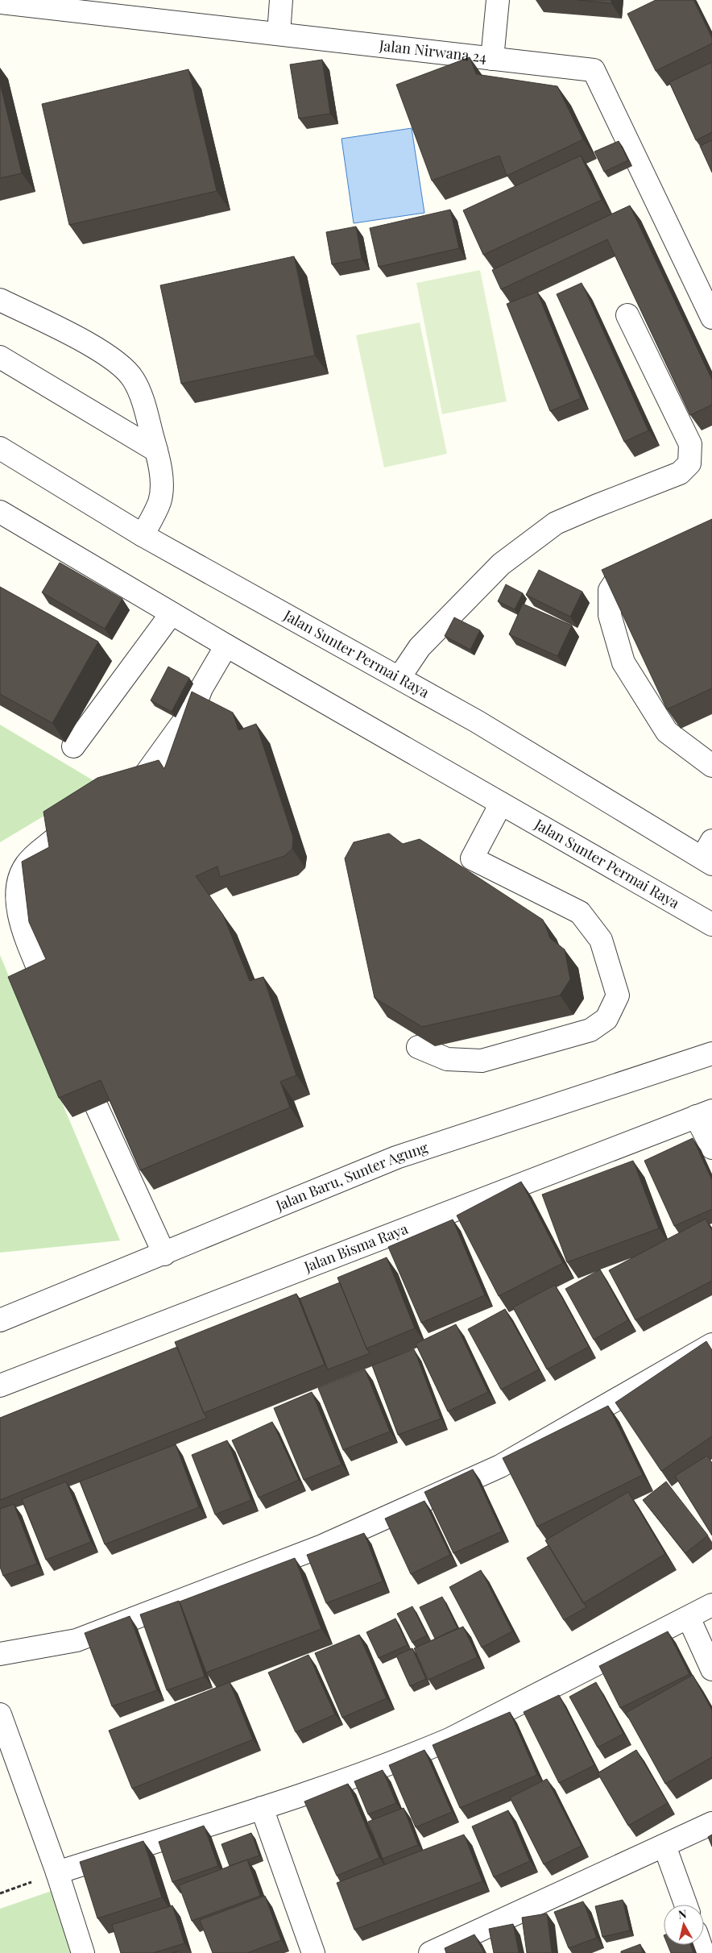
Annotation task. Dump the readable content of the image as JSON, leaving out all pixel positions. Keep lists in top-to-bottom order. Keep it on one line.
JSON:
{"streets":{"street":["Jalan Nirwana 24","Jalan Sunter Permai Raya","Jalan Baru, Sunter Agung","Jalan Bisma Raya"]},"north":"top"}
